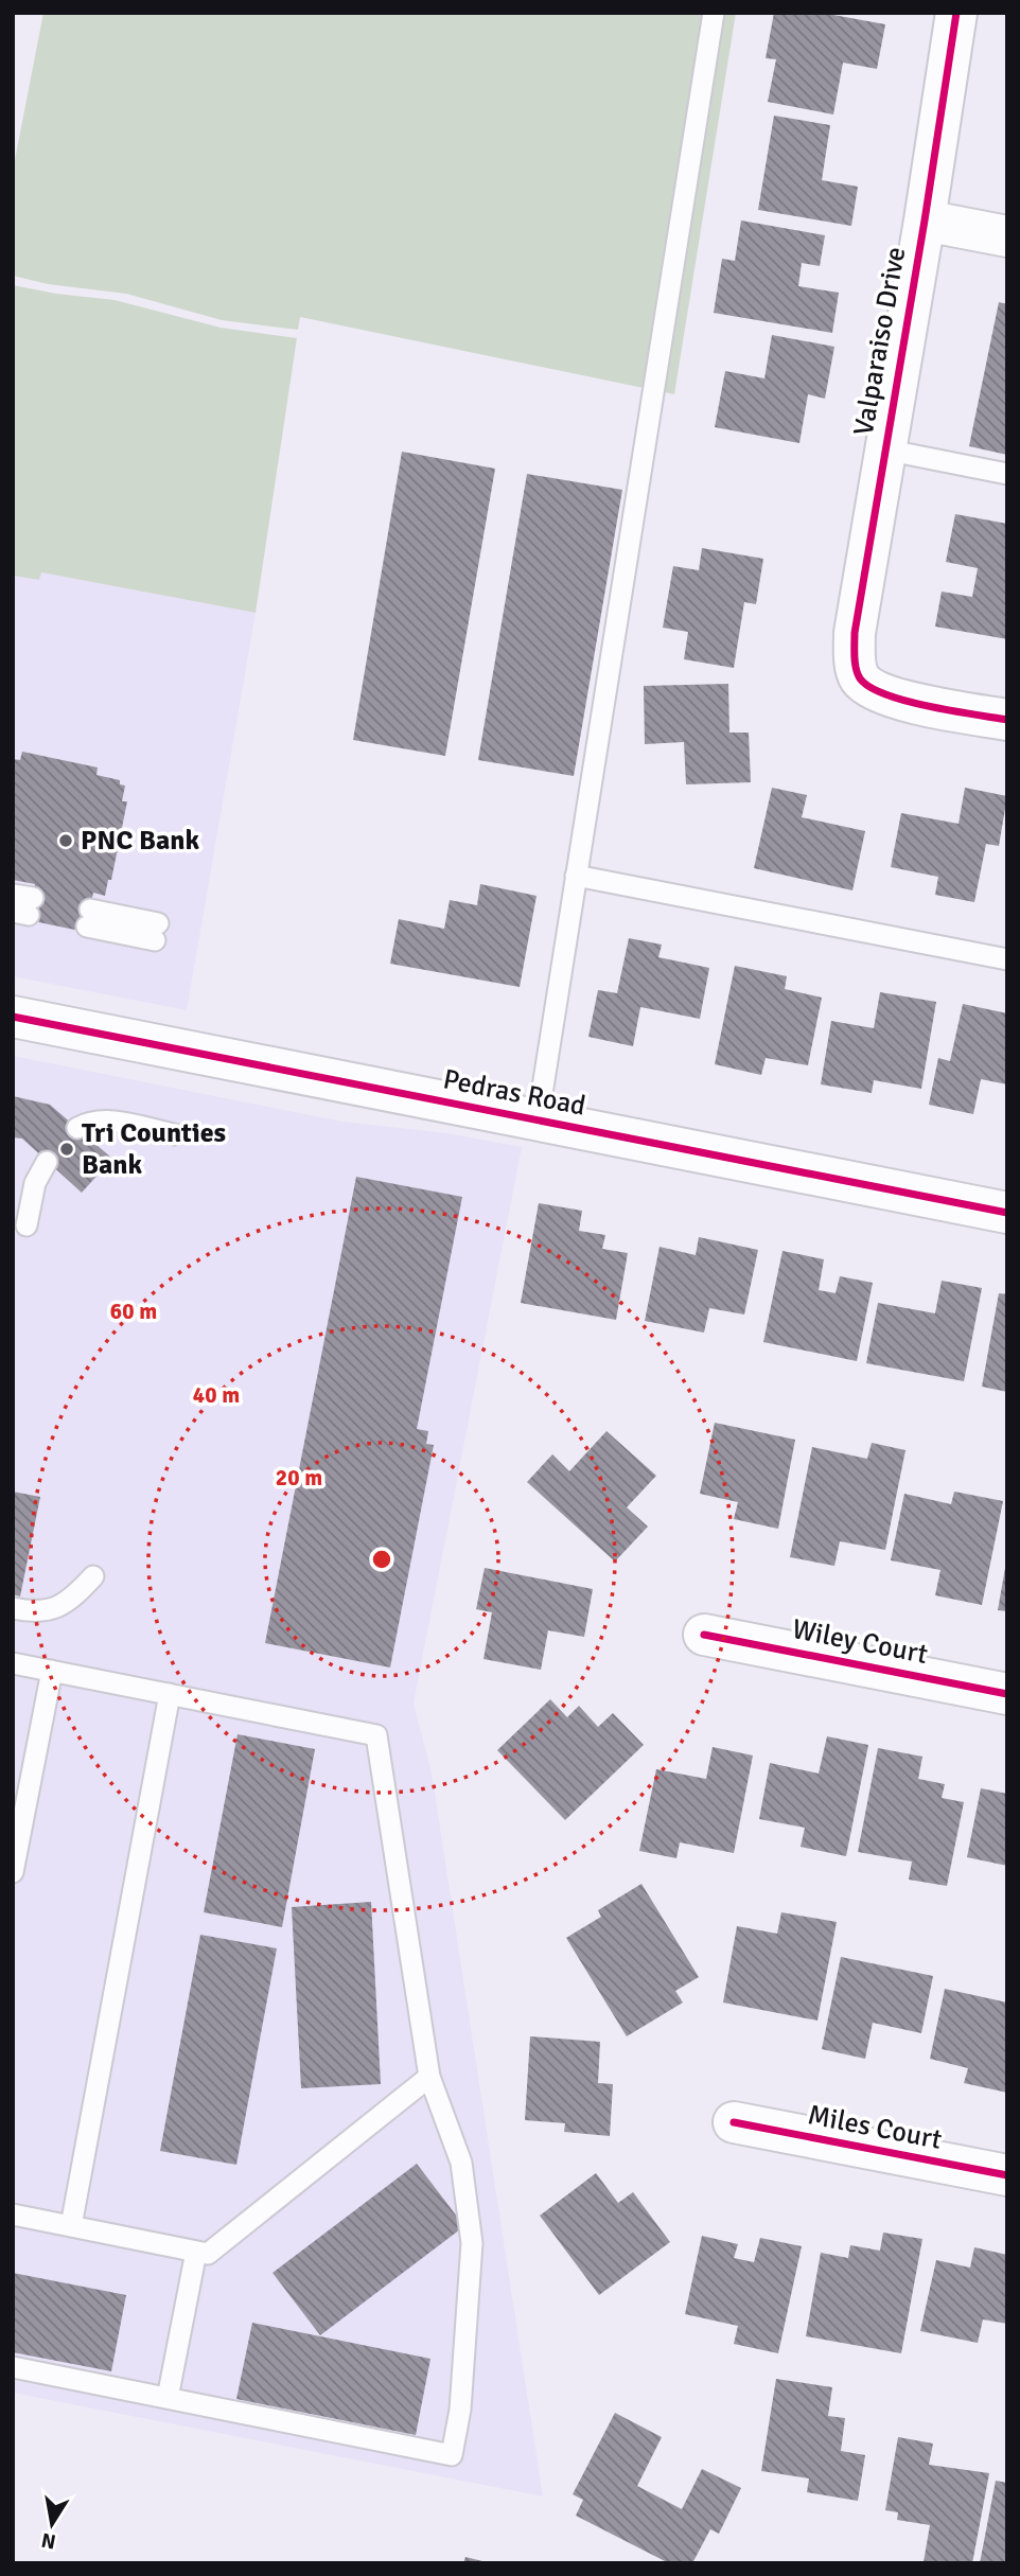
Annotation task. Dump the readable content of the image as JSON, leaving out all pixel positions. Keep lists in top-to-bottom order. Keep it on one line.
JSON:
{"streets":{"street":["Valparaiso Drive","Pedras Road","Wiley Court","Miles Court"]},"places":["PNC Bank","Tri Counties Bank"],"north":"bottom","rings":["60 m","40 m","20 m"]}
